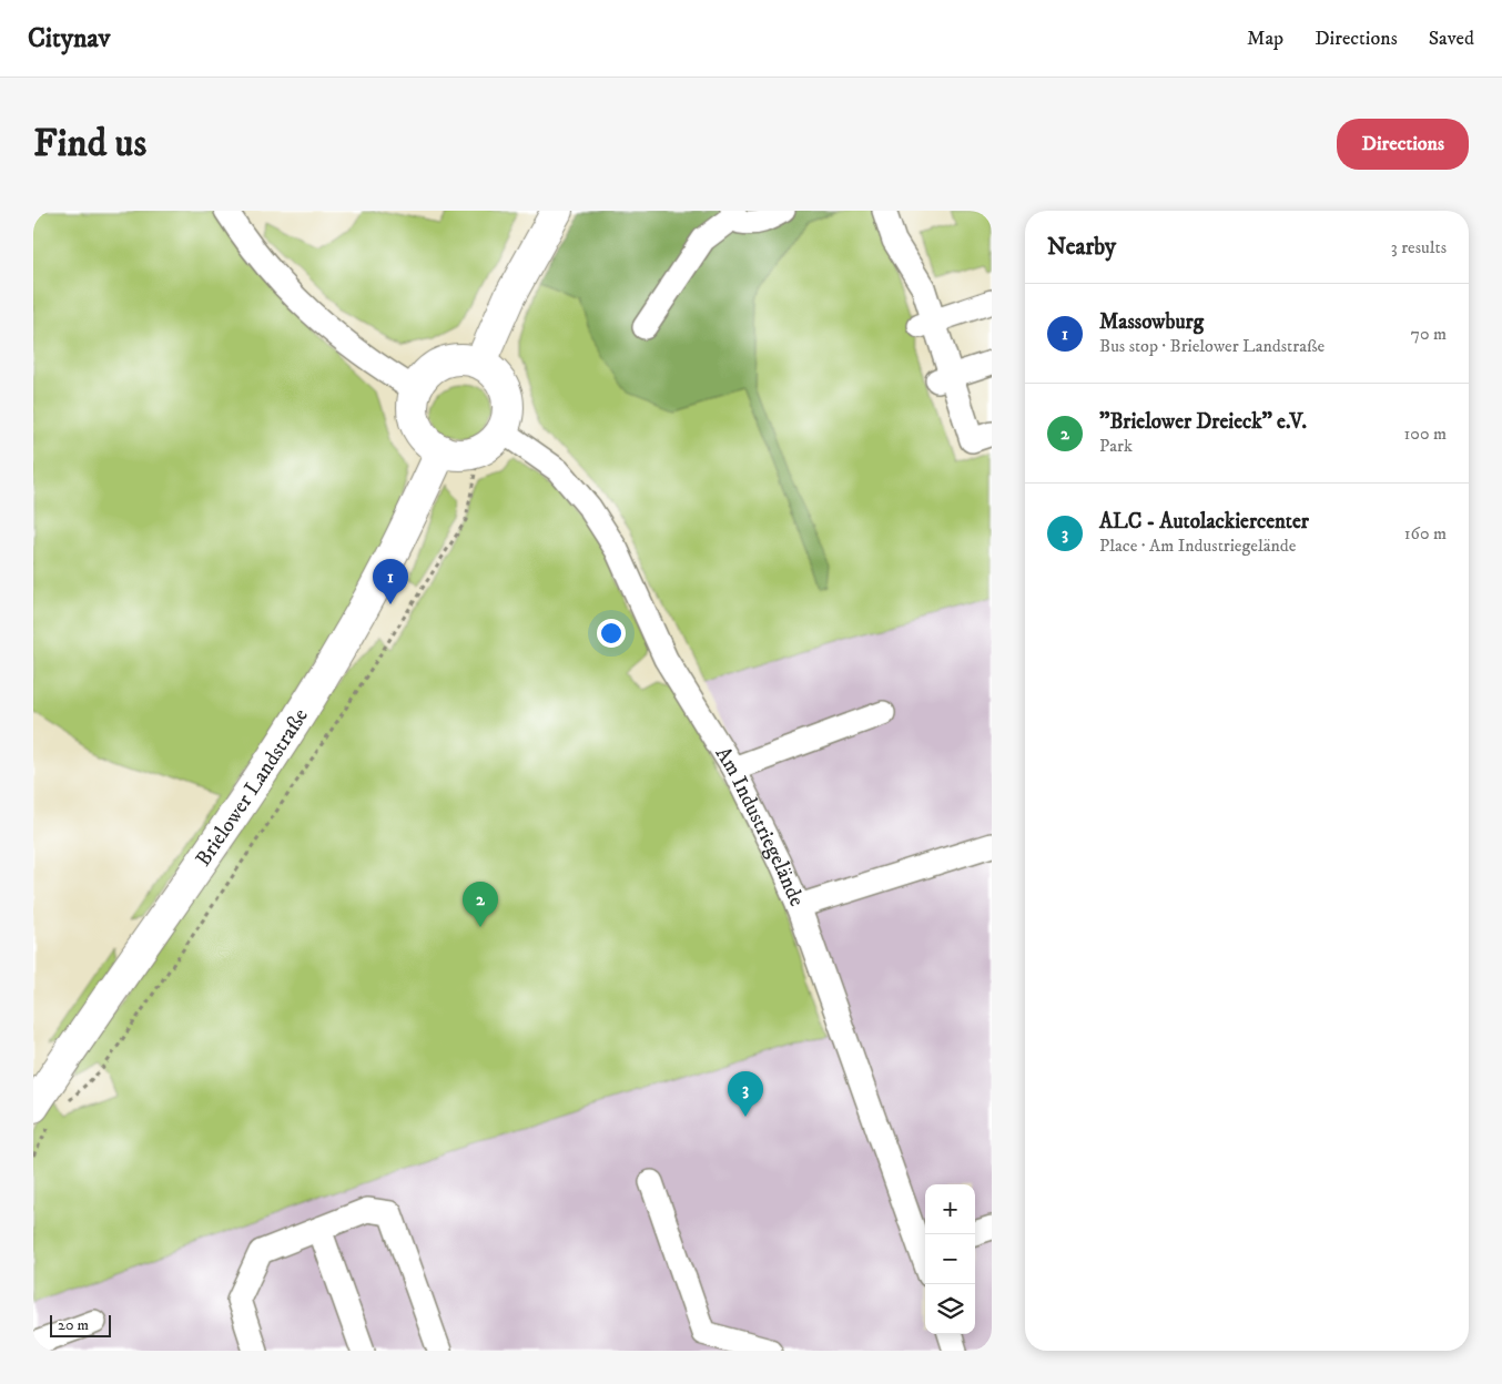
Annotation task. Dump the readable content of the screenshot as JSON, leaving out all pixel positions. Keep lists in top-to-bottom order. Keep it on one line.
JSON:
{"streets":{"main road":["Brielower Landstraße"],"street":["Am Industriegelände"]},"crossings":[["Brielower Landstraße","Am Industriegelände"]],"scale_bar":"20 m","page":{"header":"Citynav","nav":["Map","Directions","Saved"],"buttons":"Directions","title":"Find us","heading":["Nearby","3 results"],"list":[{"mark":"1","name":"Massowburg","note":"Bus stop · Brielower Landstraße","value":"70 m"},{"mark":"2","name":"\"Brielower Dreieck\" e.V.","note":"Park","value":"100 m"},{"mark":"3","name":"ALC - Autolackiercenter","note":"Place · Am Industriegelände","value":"160 m"}],"pins":["1","2","3"],"map_buttons":["+","−"],"scale":"20 m"}}
